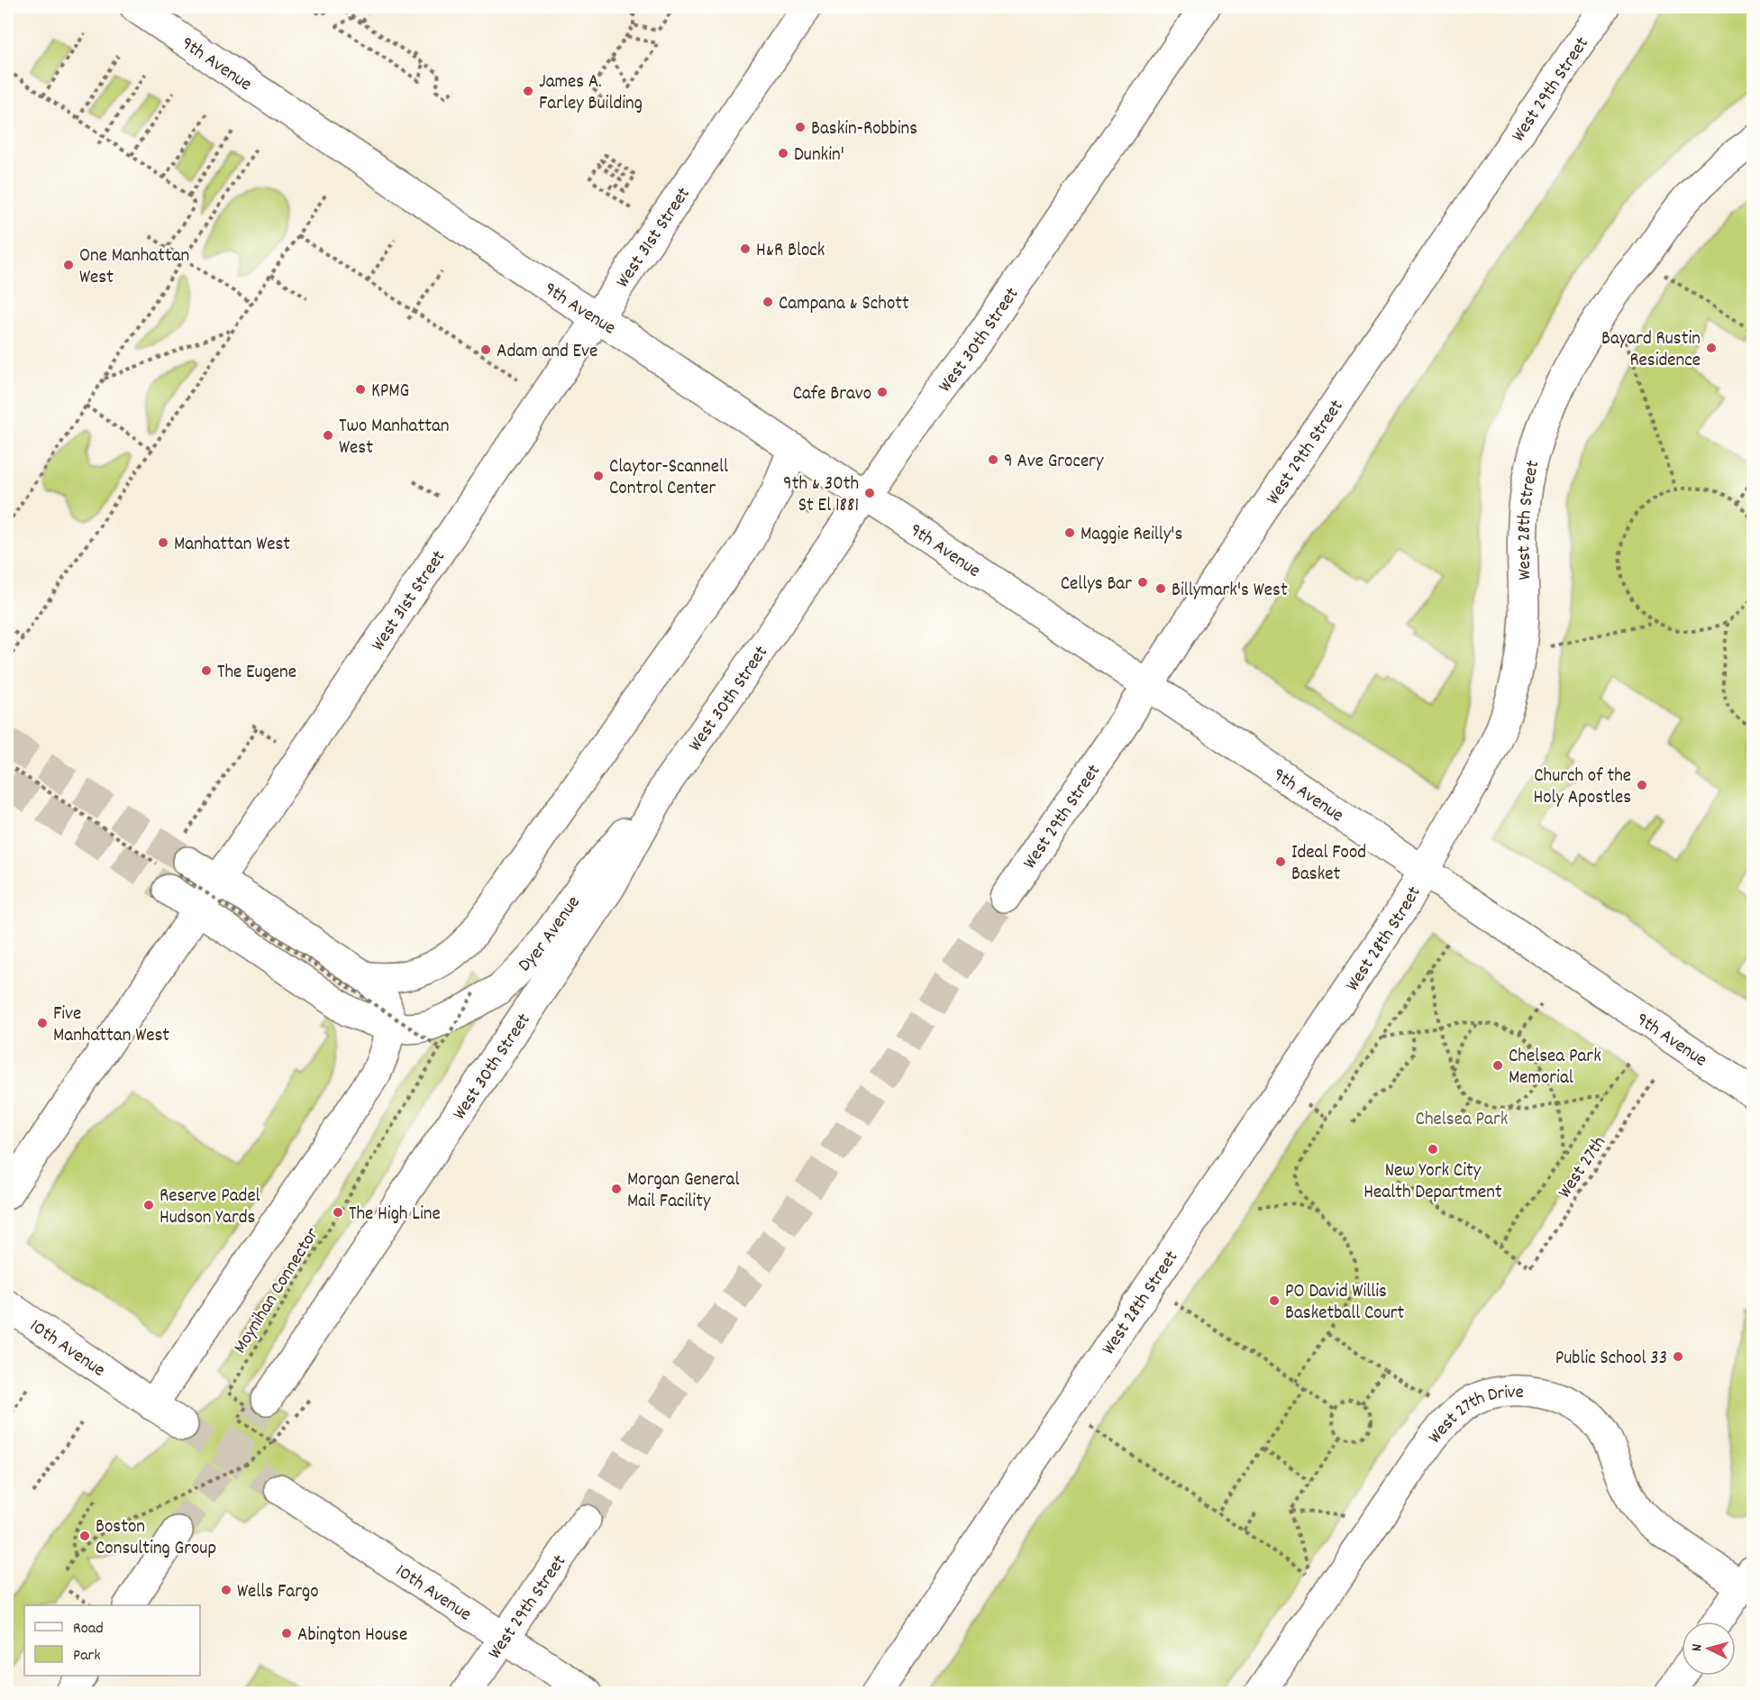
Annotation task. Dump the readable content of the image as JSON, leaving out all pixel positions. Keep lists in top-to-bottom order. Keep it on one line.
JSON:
{"streets":{"main road":["9th Avenue","West 29th Street","West 31st Street","West 30th Street","West 28th Street","Dyer Avenue","10th Avenue","West 27th Drive"],"path":["West 27th","Moynihan Connector"]},"crossings":[["9th Avenue","West 29th Street"],["9th Avenue","West 31st Street"],["9th Avenue","West 30th Street"],["9th Avenue","West 28th Street"],["West 29th Street","10th Avenue"],["West 31st Street","Dyer Avenue"],["West 30th Street","Dyer Avenue"]],"parks":["Chelsea Park"],"places":["James A. Farley Building","Baskin-Robbins","Dunkin'","H&R Block","One Manhattan West","Campana & Schott","Bayard Rustin Residence","Adam and Eve","KPMG","Cafe Bravo","Two Manhattan West","9 Ave Grocery","Claytor-Scannell Control Center","9th & 30th St El 1881","Maggie Reilly's","Manhattan West","Cellys Bar","Billymark's West","The Eugene","Church of the Holy Apostles","Ideal Food Basket","Five Manhattan West","Chelsea Park Memorial","New York City Health Department","Morgan General Mail Facility","Reserve Padel Hudson Yards","The High Line","PO David Willis Basketball Court","Public School 33","Boston Consulting Group","Wells Fargo","Abington House"],"legend":["Road","Park"],"north":"left"}
